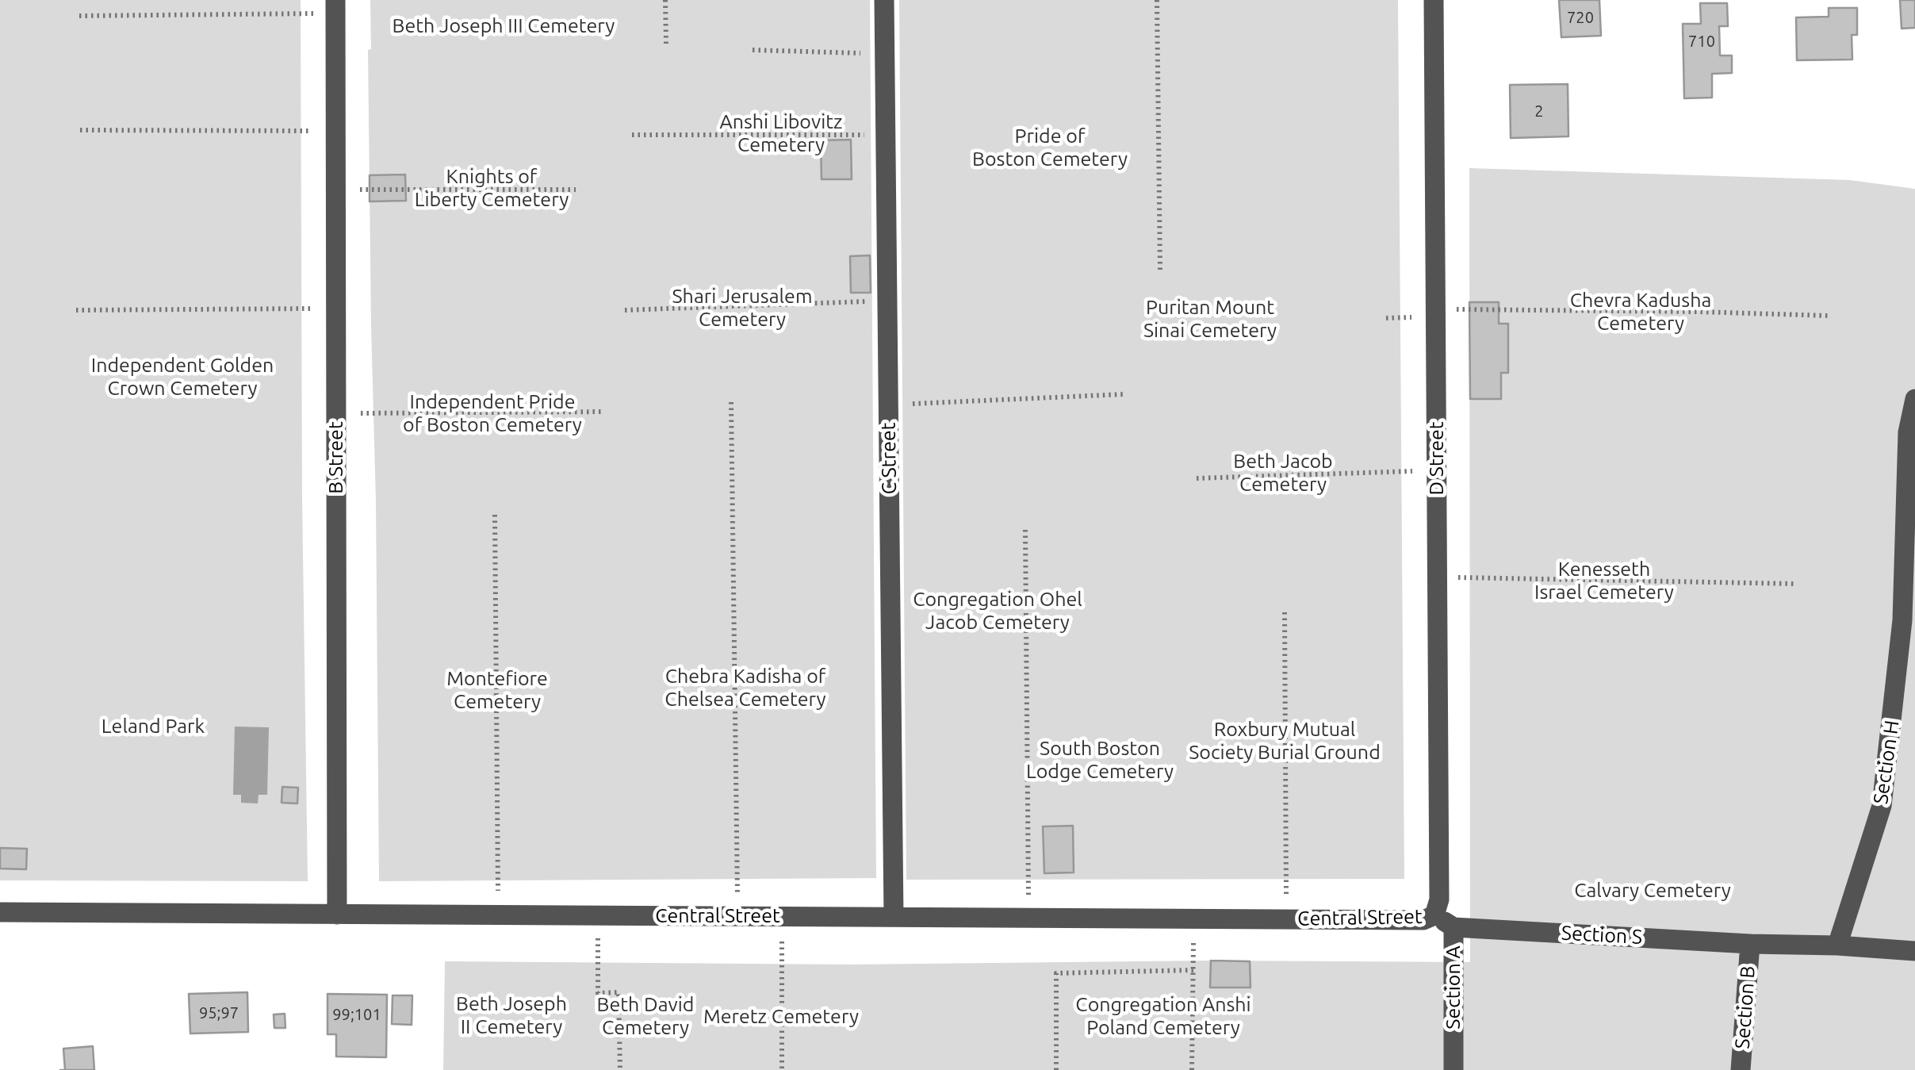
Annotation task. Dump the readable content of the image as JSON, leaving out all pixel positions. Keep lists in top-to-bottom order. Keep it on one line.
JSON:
{"streets":{"street":["B Street","C Street","D Street","Section H","Central Street","Section S","Section A","Section B"]},"crossings":[["B Street","Central Street"],["C Street","Central Street"],["D Street","Central Street"],["D Street","Section A"],["Section H","Section S"],["Central Street","Section A"],["Section S","Section A"],["Section S","Section B"]],"parks":["Beth Joseph III Cemetery","Anshi Libovitz Cemetery","Pride of Boston Cemetery","Knights of Liberty Cemetery","Shari Jerusalem Cemetery","Chevra Kadusha Cemetery","Puritan Mount Sinai Cemetery","Independent Golden Crown Cemetery","Independent Pride of Boston Cemetery","Beth Jacob Cemetery","Kenesseth Israel Cemetery","Congregation Ohel Jacob Cemetery","Chebra Kadisha of Chelsea Cemetery","Montefiore Cemetery","Leland Park","Roxbury Mutual Society Burial Ground","South Boston Lodge Cemetery","Calvary Cemetery","Beth Joseph II Cemetery","Beth David Cemetery","Congregation Anshi Poland Cemetery","Meretz Cemetery"],"house_numbers":["720","710","2","95;97","99;101"]}
